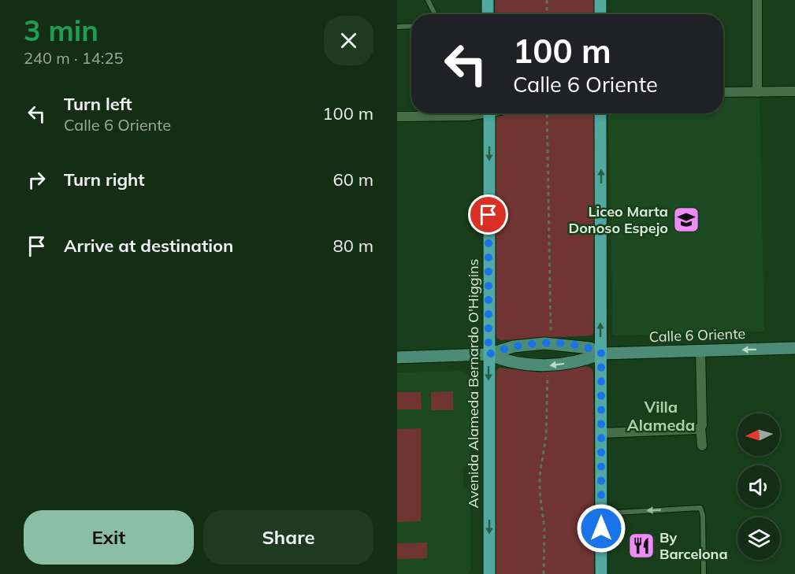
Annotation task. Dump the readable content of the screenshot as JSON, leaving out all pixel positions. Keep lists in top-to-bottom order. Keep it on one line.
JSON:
{"streets":{"main road":["Calle 6 Oriente","Avenida Alameda Bernardo O'Higgins"]},"crossings":[["Calle 6 Oriente","Avenida Alameda Bernardo O'Higgins"]],"one_way":["Avenida Alameda Bernardo O'Higgins"],"districts":["Villa Alameda"],"places":{"school or university":["Liceo Marta Donoso Espejo"],"restaurant":["By Barcelona"]},"north":"left","page":{"heading":["3 min","240 m · 14:25"],"turn":["100 m","Calle 6 Oriente"],"list":[{"name":"Turn left","note":"Calle 6 Oriente","value":"100 m"},{"name":"Turn right","value":"60 m"},{"name":"Arrive at destination","value":"80 m"}],"buttons":["Exit","Share"]}}
